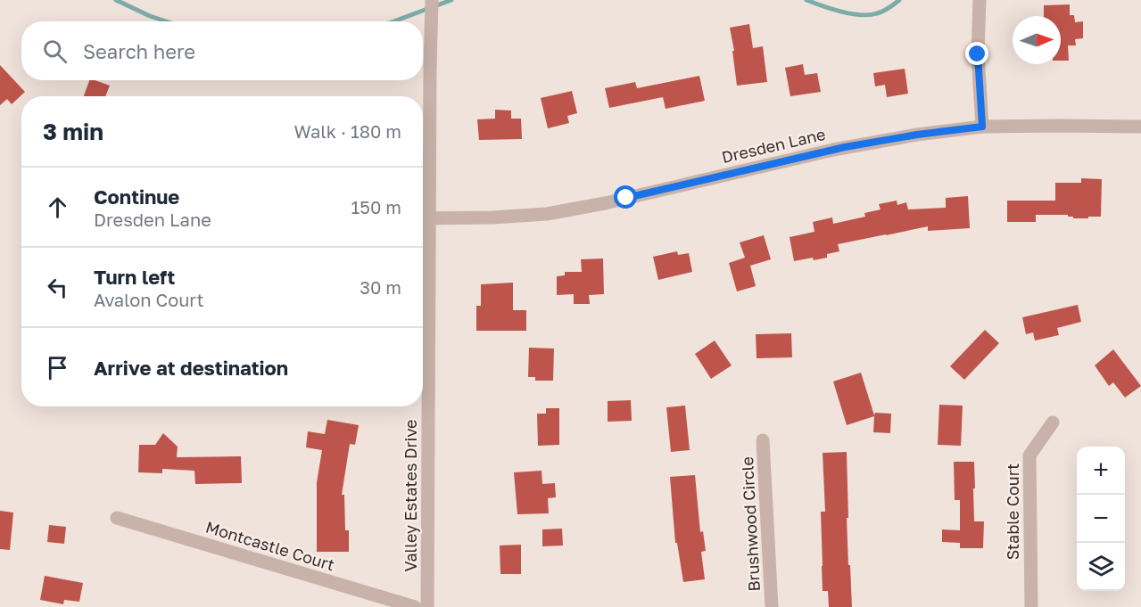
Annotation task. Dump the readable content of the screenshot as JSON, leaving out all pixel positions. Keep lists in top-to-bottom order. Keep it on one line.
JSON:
{"streets":{"street":["Dresden Lane","Valley Estates Drive","Stable Court","Brushwood Circle","Montcastle Court"]},"crossings":[["Dresden Lane","Valley Estates Drive"]],"north":"right","page":{"search":"Search here","heading":["3 min","Walk · 180 m"],"list":[["Continue","Dresden Lane","150 m"],["Turn left","Avalon Court","30 m"],"Arrive at destination"],"map_buttons":["+","−"]}}
